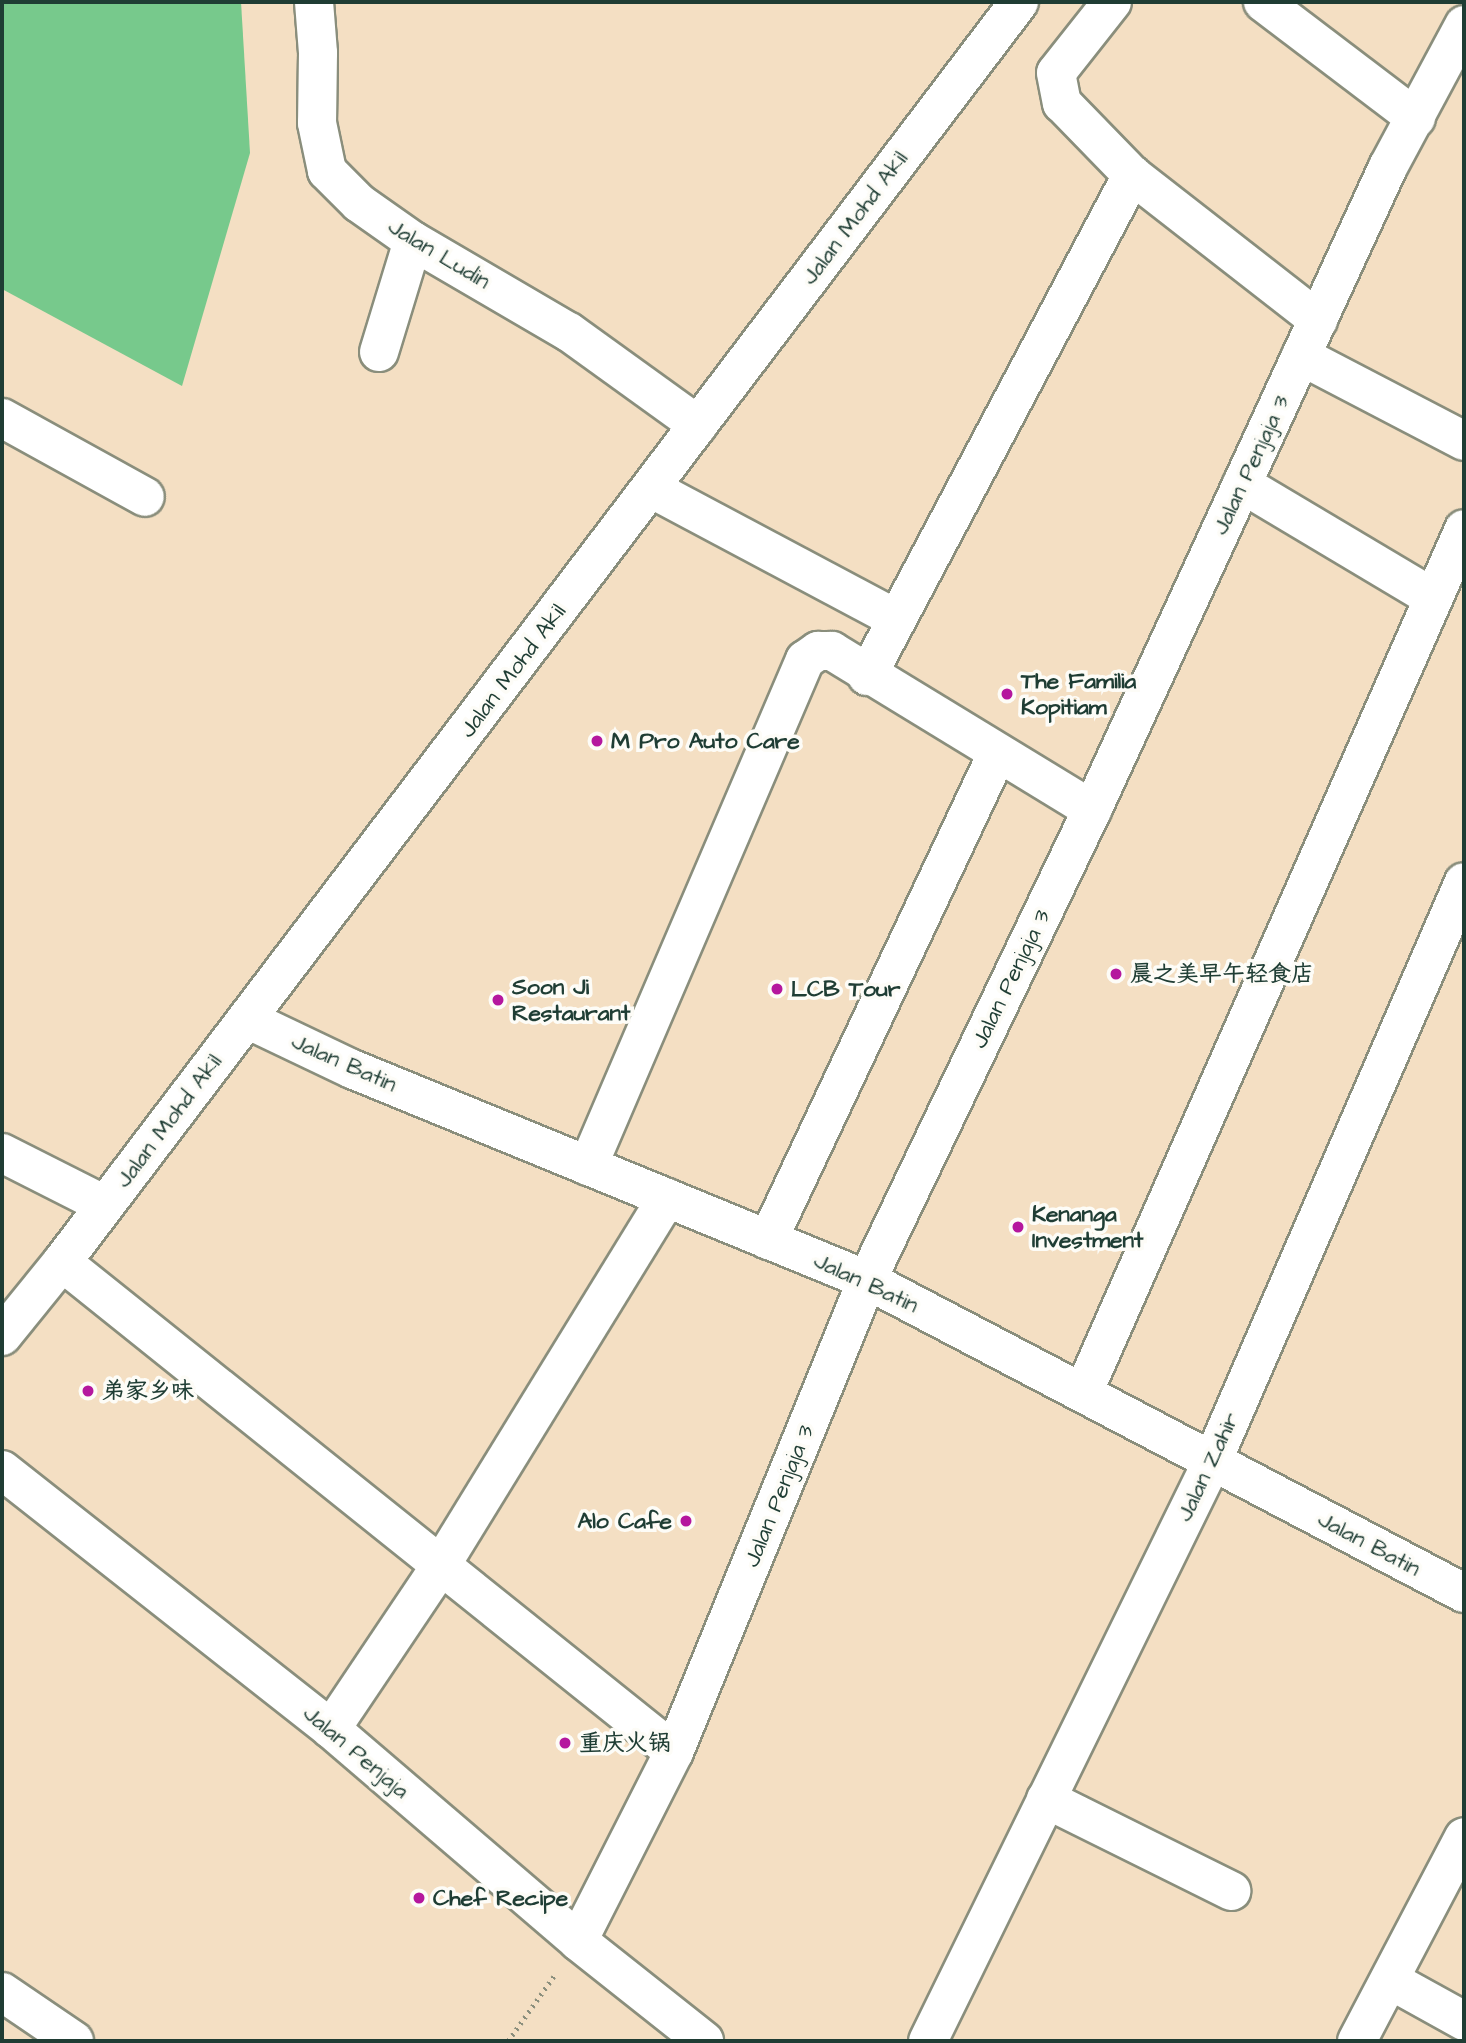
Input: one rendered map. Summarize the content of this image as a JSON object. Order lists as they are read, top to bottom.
{
  "streets": {
    "street": [
      "Jalan Mohd Akil",
      "Jalan Ludin",
      "Jalan Penjaja 3",
      "Jalan Batin",
      "Jalan Zahir",
      "Jalan Penjaja"
    ]
  },
  "crossings": [
    ["Jalan Mohd Akil", "Jalan Ludin"],
    ["Jalan Mohd Akil", "Jalan Batin"],
    ["Jalan Penjaja 3", "Jalan Batin"],
    ["Jalan Penjaja 3", "Jalan Penjaja"],
    ["Jalan Batin", "Jalan Zahir"]
  ],
  "places": [
    "The Familia Kopitiam",
    "M Pro Auto Care",
    "晨之美早午轻食店",
    "LCB Tour",
    "Soon Ji Restaurant",
    "Kenanga Investment",
    "弟家乡味",
    "Alo Cafe",
    "重庆火锅",
    "Chef Recipe"
  ]
}
